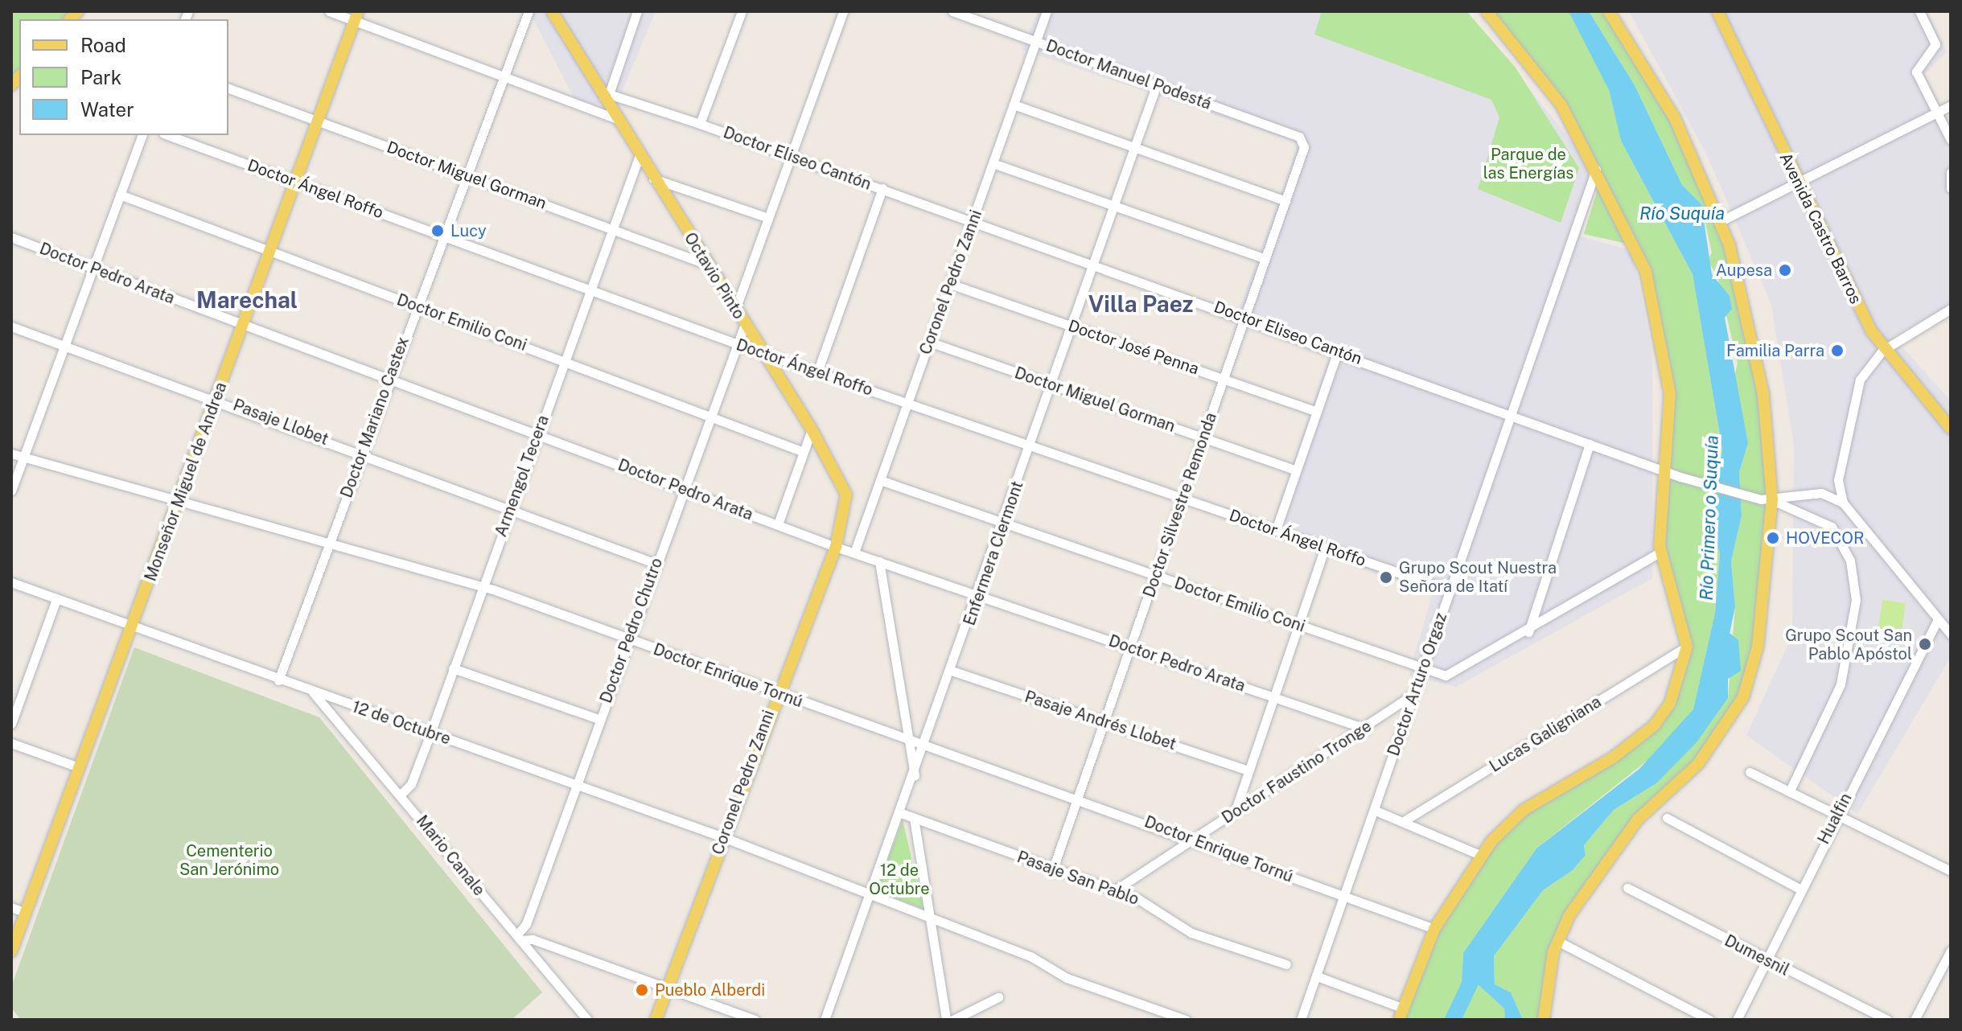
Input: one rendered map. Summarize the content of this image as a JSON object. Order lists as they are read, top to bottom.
{
  "streets": {
    "main road": [
      "Avenida Castro Barros",
      "Octavio Pinto",
      "Coronel Pedro Zanni",
      "Monseñor Miguel de Andrea"
    ],
    "street": [
      "Doctor Manuel Podestá",
      "Doctor Eliseo Cantón",
      "Doctor Miguel Gorman",
      "Doctor Ángel Roffo",
      "Doctor Pedro Arata",
      "Doctor Emilio Coni",
      "Doctor José Penna",
      "Doctor Mariano Castex",
      "Pasaje Llobet",
      "Armengol Tecera",
      "Doctor Silvestre Remonda",
      "Enfermera Clermont",
      "Doctor Pedro Chutro",
      "Doctor Enrique Tornú",
      "Doctor Arturo Orgaz",
      "Pasaje Andrés Llobet",
      "12 de Octubre",
      "Lucas Galigniana",
      "Doctor Faustino Tronge",
      "Hualfin",
      "Mario Canale",
      "Pasaje San Pablo",
      "Dumesnil"
    ]
  },
  "crossings": [
    ["Doctor Manuel Podestá", "Coronel Pedro Zanni"],
    ["Doctor Manuel Podestá", "Doctor Silvestre Remonda"],
    ["Doctor Manuel Podestá", "Enfermera Clermont"],
    ["Doctor Eliseo Cantón", "Octavio Pinto"],
    ["Doctor Eliseo Cantón", "Coronel Pedro Zanni"],
    ["Doctor Eliseo Cantón", "Doctor Silvestre Remonda"],
    ["Doctor Eliseo Cantón", "Enfermera Clermont"],
    ["Doctor Eliseo Cantón", "Doctor Arturo Orgaz"],
    ["Doctor Miguel Gorman", "Octavio Pinto"],
    ["Doctor Miguel Gorman", "Coronel Pedro Zanni"],
    ["Doctor Miguel Gorman", "Doctor Mariano Castex"],
    ["Doctor Miguel Gorman", "Armengol Tecera"],
    ["Doctor Miguel Gorman", "Monseñor Miguel de Andrea"],
    ["Doctor Miguel Gorman", "Doctor Silvestre Remonda"],
    ["Doctor Miguel Gorman", "Enfermera Clermont"],
    ["Doctor Ángel Roffo", "Octavio Pinto"],
    ["Doctor Ángel Roffo", "Coronel Pedro Zanni"],
    ["Doctor Ángel Roffo", "Doctor Mariano Castex"],
    ["Doctor Ángel Roffo", "Armengol Tecera"],
    ["Doctor Ángel Roffo", "Monseñor Miguel de Andrea"],
    ["Doctor Ángel Roffo", "Doctor Silvestre Remonda"],
    ["Doctor Ángel Roffo", "Enfermera Clermont"],
    ["Doctor Ángel Roffo", "Doctor Pedro Chutro"],
    ["Doctor Ángel Roffo", "Doctor Arturo Orgaz"],
    ["Doctor Pedro Arata", "Octavio Pinto"],
    ["Doctor Pedro Arata", "Coronel Pedro Zanni"],
    ["Doctor Pedro Arata", "Doctor Mariano Castex"],
    ["Doctor Pedro Arata", "Armengol Tecera"],
    ["Doctor Pedro Arata", "Monseñor Miguel de Andrea"],
    ["Doctor Pedro Arata", "Doctor Silvestre Remonda"],
    ["Doctor Pedro Arata", "Enfermera Clermont"],
    ["Doctor Pedro Arata", "Doctor Pedro Chutro"],
    ["Doctor Pedro Arata", "Doctor Faustino Tronge"],
    ["Octavio Pinto", "Coronel Pedro Zanni"],
    ["Octavio Pinto", "Armengol Tecera"],
    ["Octavio Pinto", "Doctor Pedro Chutro"],
    ["Coronel Pedro Zanni", "Doctor Emilio Coni"],
    ["Coronel Pedro Zanni", "Doctor José Penna"],
    ["Coronel Pedro Zanni", "Doctor Enrique Tornú"],
    ["Coronel Pedro Zanni", "12 de Octubre"],
    ["Doctor Emilio Coni", "Doctor Mariano Castex"],
    ["Doctor Emilio Coni", "Armengol Tecera"],
    ["Doctor Emilio Coni", "Monseñor Miguel de Andrea"],
    ["Doctor Emilio Coni", "Doctor Silvestre Remonda"],
    ["Doctor Emilio Coni", "Enfermera Clermont"],
    ["Doctor Emilio Coni", "Doctor Pedro Chutro"],
    ["Doctor Emilio Coni", "Doctor Arturo Orgaz"],
    ["Doctor José Penna", "Doctor Silvestre Remonda"],
    ["Doctor José Penna", "Enfermera Clermont"],
    ["Doctor Mariano Castex", "Pasaje Llobet"],
    ["Doctor Mariano Castex", "Doctor Enrique Tornú"],
    ["Doctor Mariano Castex", "12 de Octubre"],
    ["Pasaje Llobet", "Armengol Tecera"],
    ["Pasaje Llobet", "Monseñor Miguel de Andrea"],
    ["Pasaje Llobet", "Doctor Pedro Chutro"],
    ["Armengol Tecera", "Doctor Enrique Tornú"],
    ["Armengol Tecera", "12 de Octubre"],
    ["Armengol Tecera", "Mario Canale"],
    ["Monseñor Miguel de Andrea", "Doctor Enrique Tornú"],
    ["Monseñor Miguel de Andrea", "12 de Octubre"],
    ["Doctor Silvestre Remonda", "Doctor Enrique Tornú"],
    ["Doctor Silvestre Remonda", "Pasaje Andrés Llobet"],
    ["Doctor Silvestre Remonda", "Pasaje San Pablo"],
    ["Enfermera Clermont", "Doctor Enrique Tornú"],
    ["Enfermera Clermont", "Pasaje Andrés Llobet"],
    ["Enfermera Clermont", "12 de Octubre"],
    ["Enfermera Clermont", "Pasaje San Pablo"],
    ["Doctor Pedro Chutro", "Doctor Enrique Tornú"],
    ["Doctor Pedro Chutro", "12 de Octubre"],
    ["Doctor Pedro Chutro", "Mario Canale"],
    ["Doctor Enrique Tornú", "Doctor Arturo Orgaz"],
    ["Doctor Enrique Tornú", "Doctor Faustino Tronge"],
    ["Doctor Arturo Orgaz", "Doctor Faustino Tronge"],
    ["12 de Octubre", "Mario Canale"],
    ["Doctor Faustino Tronge", "Pasaje San Pablo"],
    ["Hualfin", "Dumesnil"]
  ],
  "districts": ["Marechal", "Villa Paez"],
  "water": ["Río Suquía", "Río Primero o Suquía"],
  "parks": ["Parque de las Energías", "Cementerio San Jerónimo", "12 de Octubre"],
  "places": [
    "Lucy",
    "Aupesa",
    "Familia Parra",
    "HOVECOR",
    "Grupo Scout Nuestra Señora de Itatí",
    "Grupo Scout San Pablo Apóstol",
    "Pueblo Alberdi"
  ],
  "legend": ["Road", "Park", "Water"]
}
